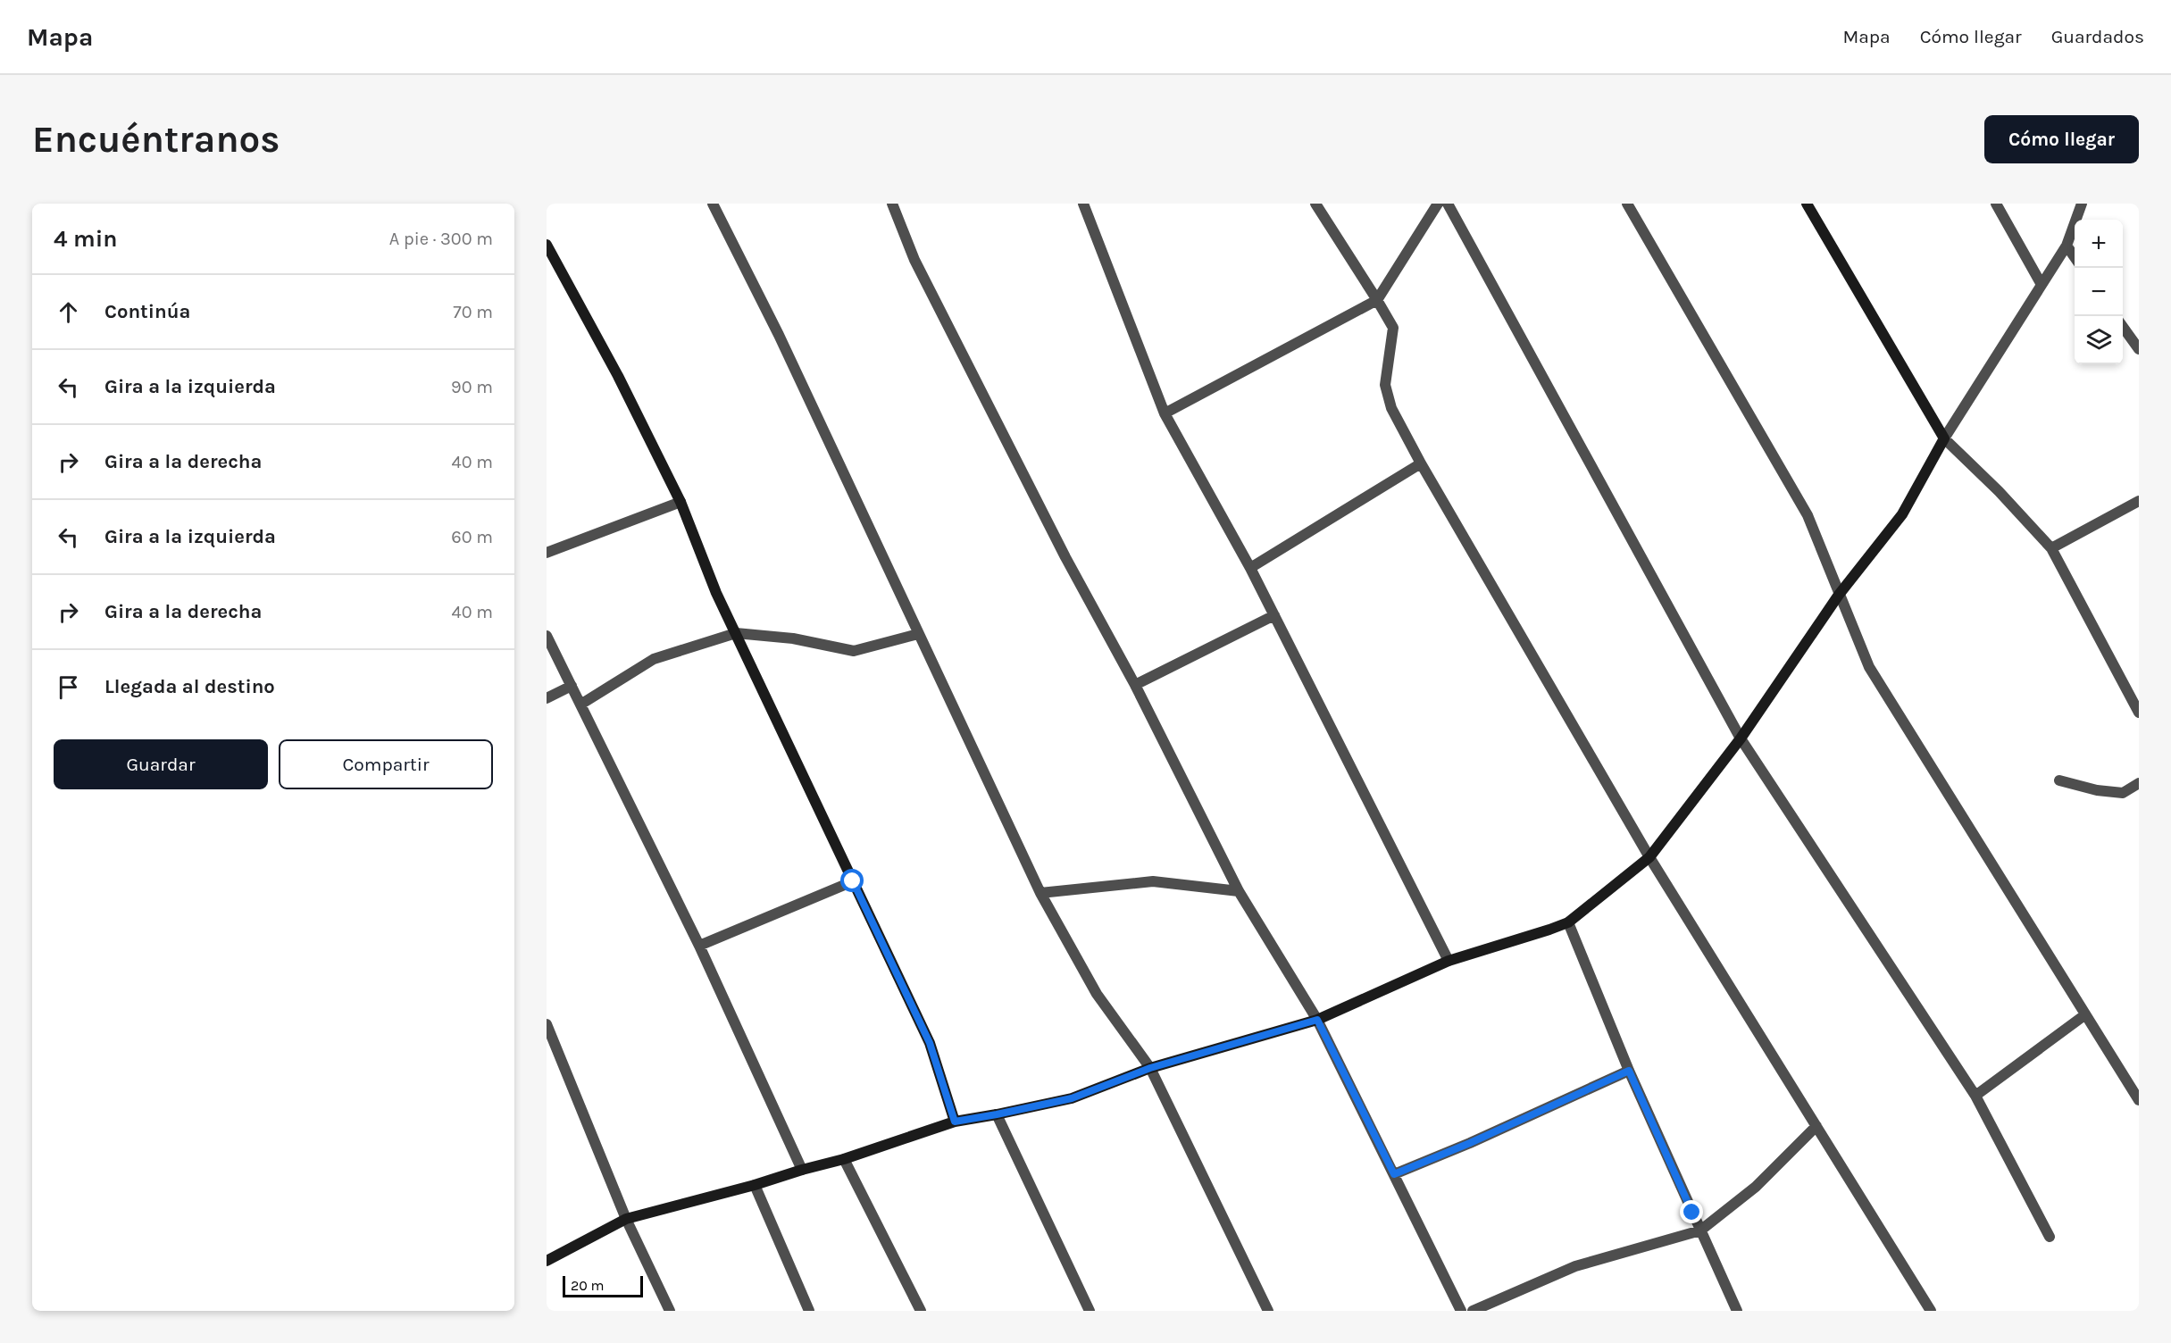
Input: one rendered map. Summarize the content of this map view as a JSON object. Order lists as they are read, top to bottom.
{
  "scale_bar": "20 m",
  "page": {
    "header": "Mapa",
    "nav": ["Mapa", "Cómo llegar", "Guardados"],
    "buttons": [
      "Cómo llegar",
      ["Guardar", "Compartir"]
    ],
    "title": "Encuéntranos",
    "heading": ["4 min", "A pie · 300 m"],
    "map_buttons": ["+", "−"],
    "list": [
      ["Continúa", "70 m"],
      ["Gira a la izquierda", "90 m"],
      ["Gira a la derecha", "40 m"],
      ["Gira a la izquierda", "60 m"],
      ["Gira a la derecha", "40 m"],
      "Llegada al destino"
    ],
    "scale": "20 m"
  }
}
